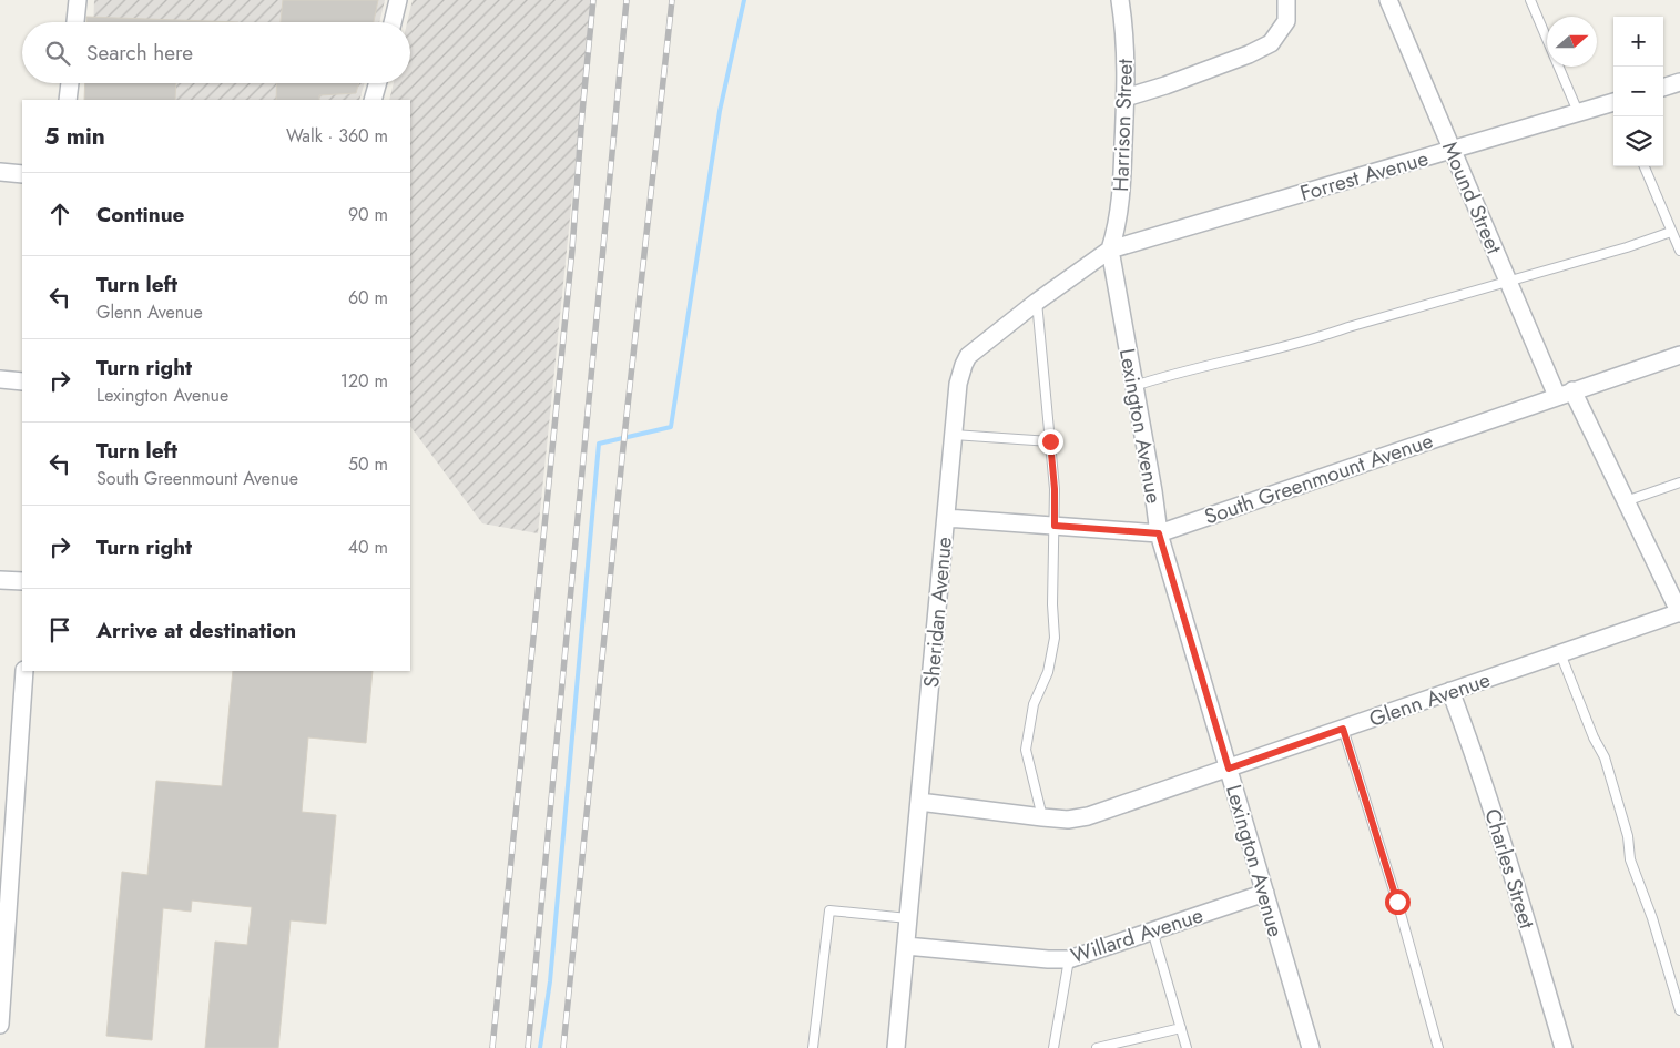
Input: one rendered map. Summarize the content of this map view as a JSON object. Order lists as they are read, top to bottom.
{
  "streets": {
    "street": [
      "Harrison Street",
      "Forrest Avenue",
      "Mound Street",
      "Lexington Avenue",
      "South Greenmount Avenue",
      "Sheridan Avenue",
      "Glenn Avenue",
      "Charles Street",
      "Willard Avenue"
    ]
  },
  "crossings": [
    ["Harrison Street", "Forrest Avenue"],
    ["Harrison Street", "Lexington Avenue"],
    ["Harrison Street", "Sheridan Avenue"],
    ["Forrest Avenue", "Mound Street"],
    ["Forrest Avenue", "Lexington Avenue"],
    ["Forrest Avenue", "Sheridan Avenue"],
    ["Mound Street", "South Greenmount Avenue"],
    ["Mound Street", "Glenn Avenue"],
    ["Lexington Avenue", "South Greenmount Avenue"],
    ["Lexington Avenue", "Sheridan Avenue"],
    ["Lexington Avenue", "Glenn Avenue"],
    ["Lexington Avenue", "Willard Avenue"],
    ["South Greenmount Avenue", "Sheridan Avenue"],
    ["Sheridan Avenue", "Glenn Avenue"],
    ["Sheridan Avenue", "Willard Avenue"],
    ["Glenn Avenue", "Charles Street"]
  ],
  "north": "right",
  "page": {
    "map_buttons": ["+", "−"],
    "search": "Search here",
    "heading": ["5 min", "Walk · 360 m"],
    "list": [
      ["Continue", "90 m"],
      ["Turn left", "Glenn Avenue", "60 m"],
      ["Turn right", "Lexington Avenue", "120 m"],
      ["Turn left", "South Greenmount Avenue", "50 m"],
      ["Turn right", "40 m"],
      "Arrive at destination"
    ]
  }
}
